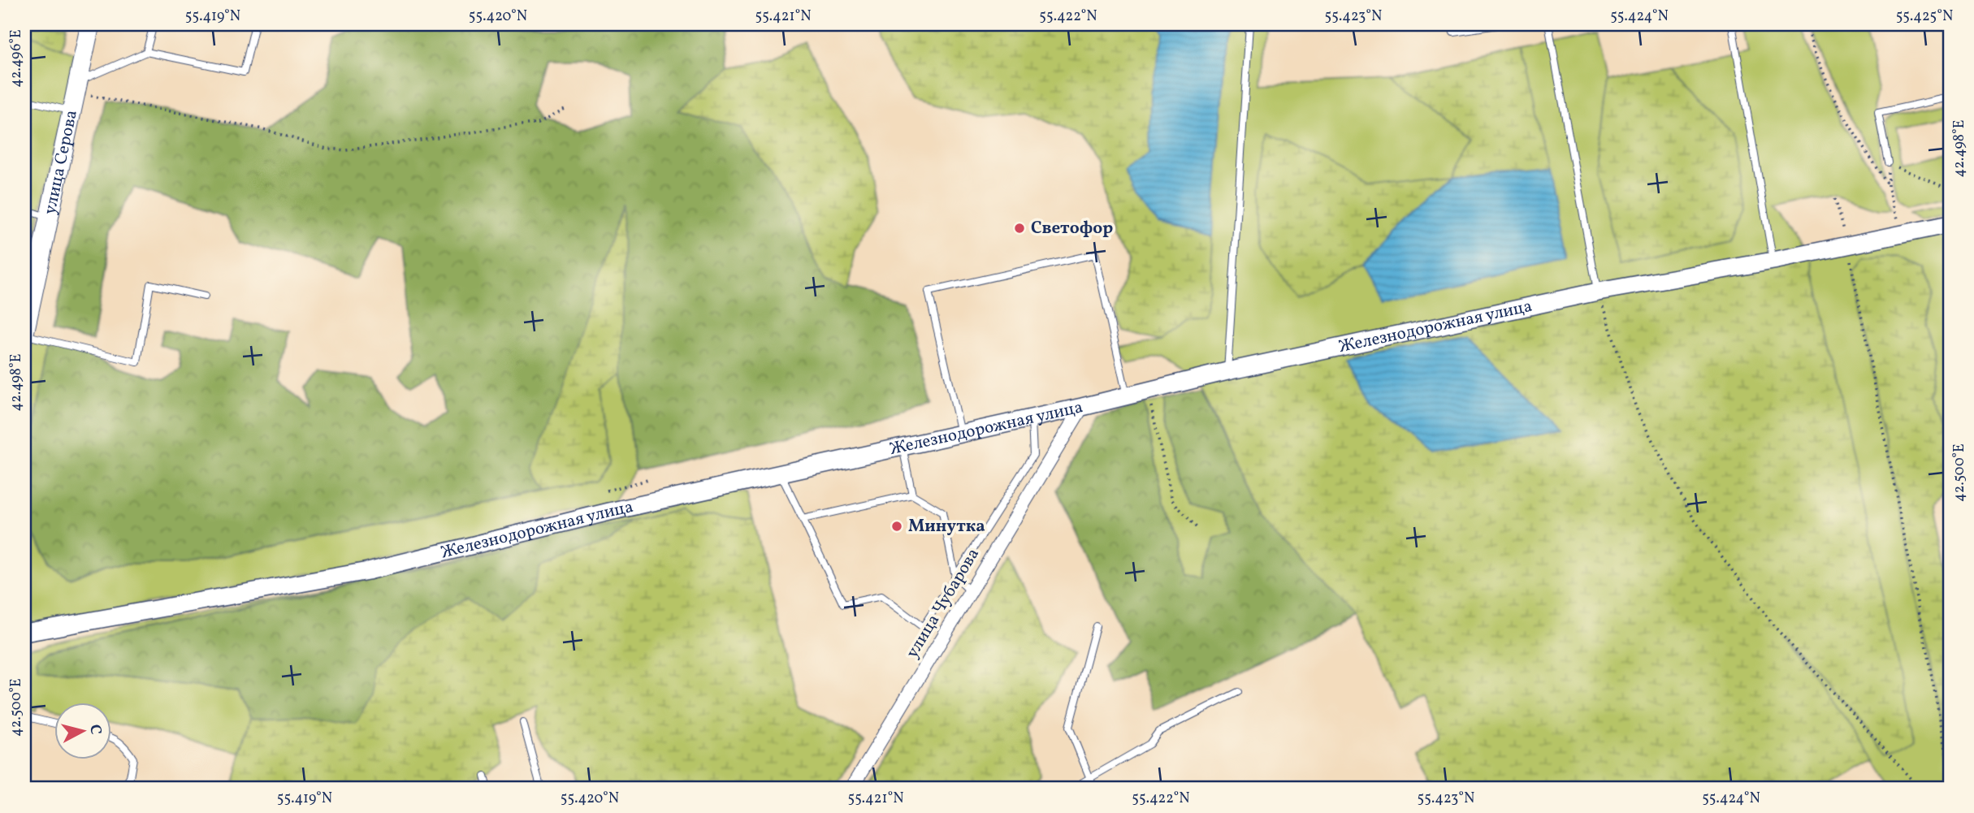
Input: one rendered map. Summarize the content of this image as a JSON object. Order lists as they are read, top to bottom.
{
  "streets": {
    "main road": ["улица Серова"],
    "street": ["Железнодорожная улица", "улица Чубарова"]
  },
  "crossings": [
    ["Железнодорожная улица", "улица Чубарова"]
  ],
  "places": ["Светофор", "Минутка"],
  "north": "right",
  "coordinates": [
    "55.419°N",
    "55.420°N",
    "55.421°N",
    "55.422°N",
    "55.423°N",
    "55.424°N",
    "55.425°N",
    "42.496°E",
    "42.498°E",
    "42.500°E"
  ]
}
